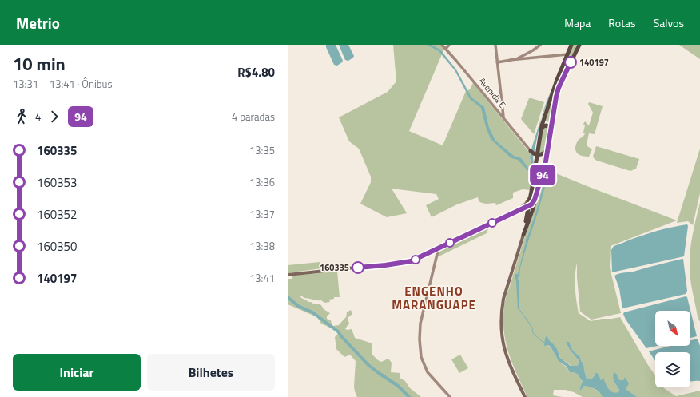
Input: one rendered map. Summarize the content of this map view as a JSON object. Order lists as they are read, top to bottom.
{
  "streets": {
    "street": ["Avenida E"]
  },
  "districts": ["ENGENHO MARANGUAPE"],
  "places": ["140197", "160335"],
  "lines": ["bus line 94"],
  "north": "bottom right",
  "page": {
    "header": "Metrio",
    "nav": ["Mapa", "Rotas", "Salvos"],
    "heading": ["10 min", "13:31 – 13:41 · Ônibus", "R$4.80"],
    "on_map": "94",
    "legs": ["4", "94", "4 paradas"],
    "list": [
      {
        "name": "160335",
        "value": "13:35"
      },
      {
        "name": "160353",
        "value": "13:36"
      },
      {
        "name": "160352",
        "value": "13:37"
      },
      {
        "name": "160350",
        "value": "13:38"
      },
      {
        "name": "140197",
        "value": "13:41"
      }
    ],
    "buttons": ["Iniciar", "Bilhetes"]
  }
}
